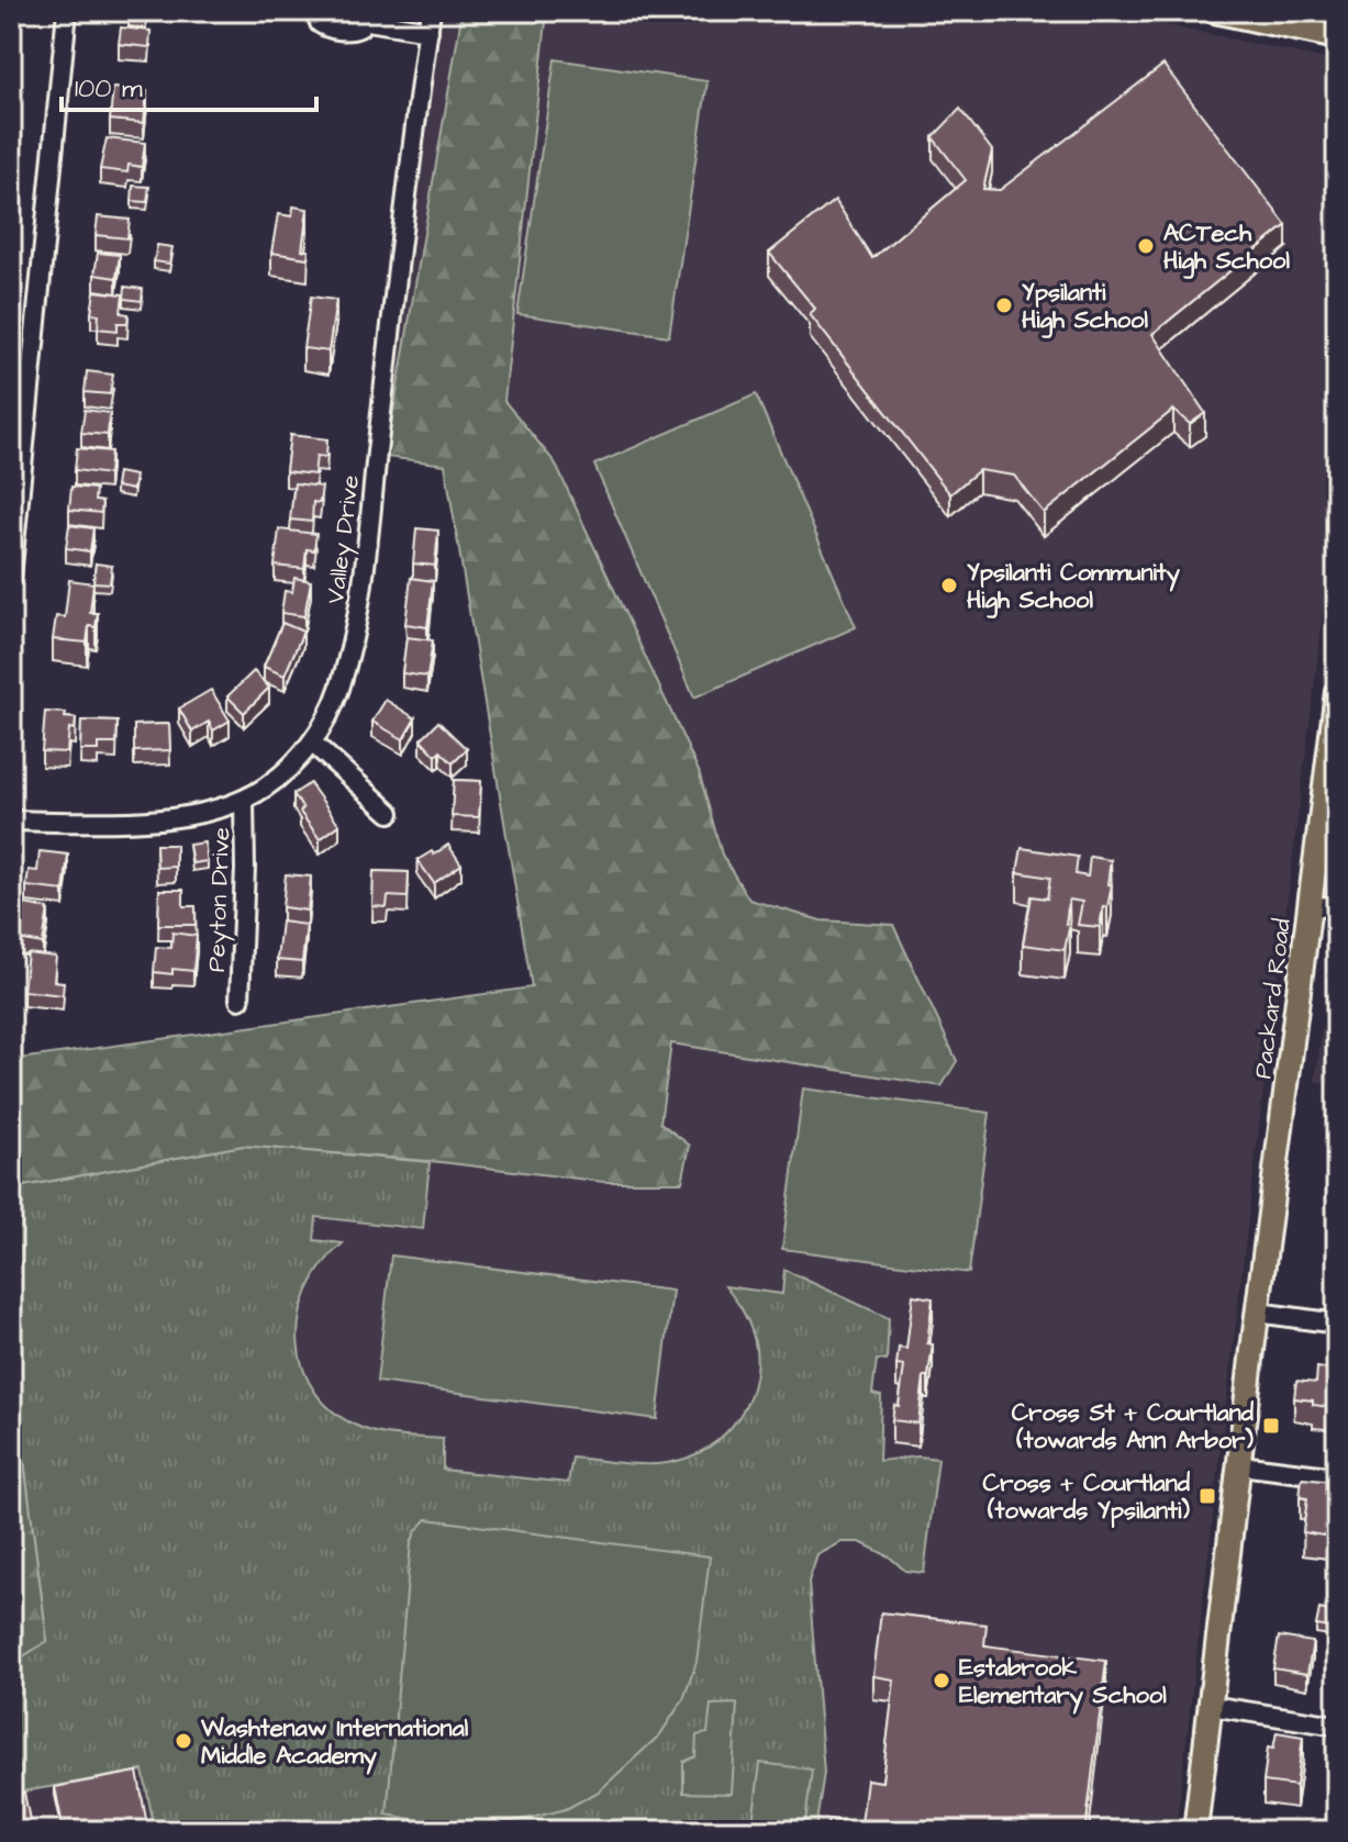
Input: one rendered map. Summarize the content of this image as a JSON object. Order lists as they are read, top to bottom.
{
  "streets": {
    "main road": ["Packard Road"],
    "street": ["Valley Drive", "Peyton Drive"]
  },
  "crossings": [
    ["Valley Drive", "Peyton Drive"]
  ],
  "places": {
    "other": [
      "ACTech High School",
      "Ypsilanti High School",
      "Ypsilanti Community High School",
      "Estabrook Elementary School",
      "Washtenaw International Middle Academy"
    ],
    "transit": ["Cross St + Courtland (towards Ann Arbor)", "Cross + Courtland (towards Ypsilanti)"]
  },
  "scale_bar": "100 m"
}
